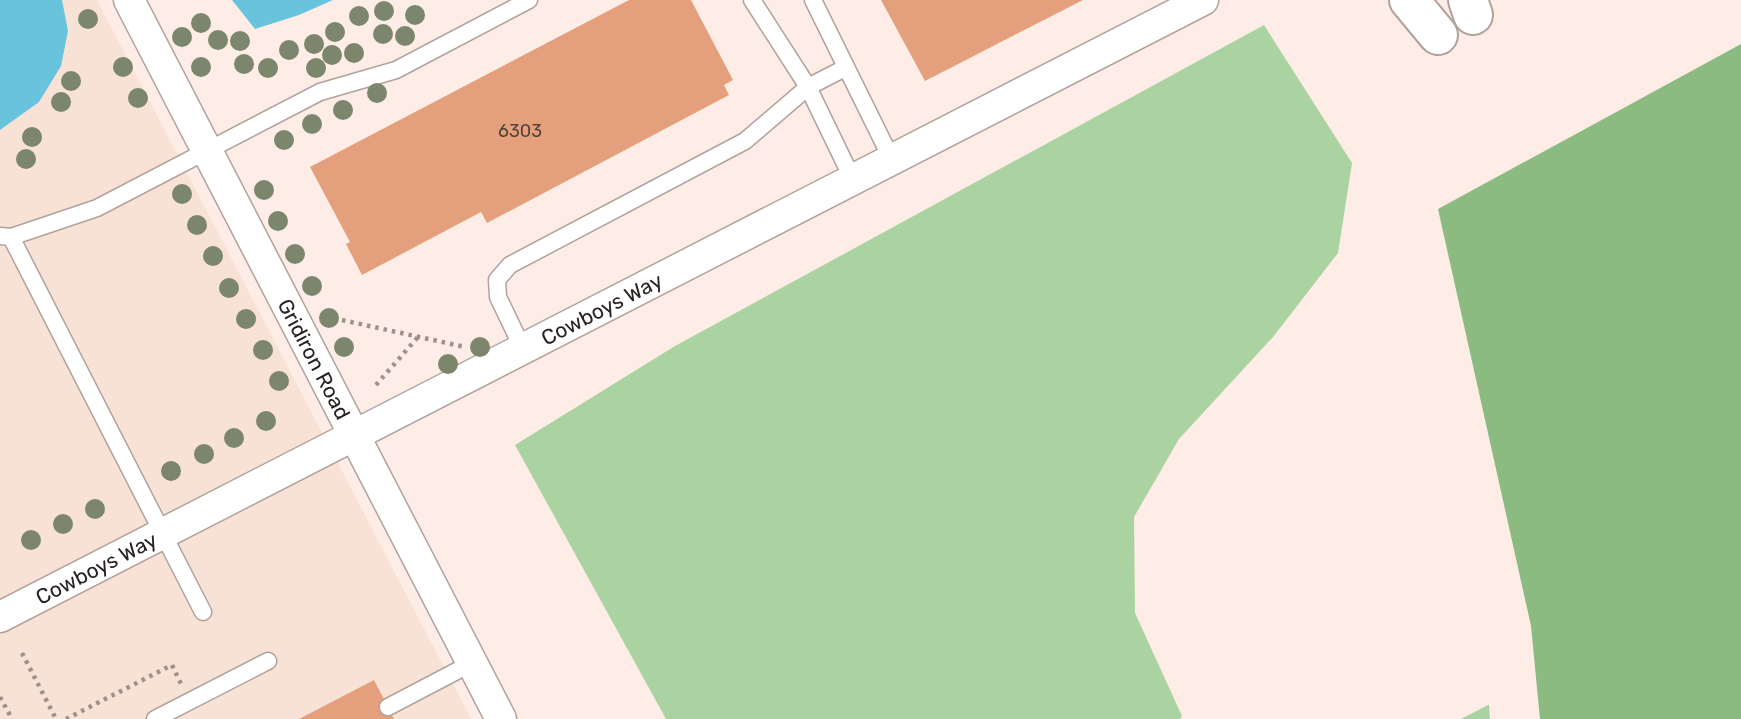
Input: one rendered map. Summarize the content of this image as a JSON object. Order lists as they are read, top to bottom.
{
  "streets": {
    "street": ["Cowboys Way", "Gridiron Road"]
  },
  "crossings": [
    ["Cowboys Way", "Gridiron Road"]
  ],
  "house_numbers": ["6303"]
}
